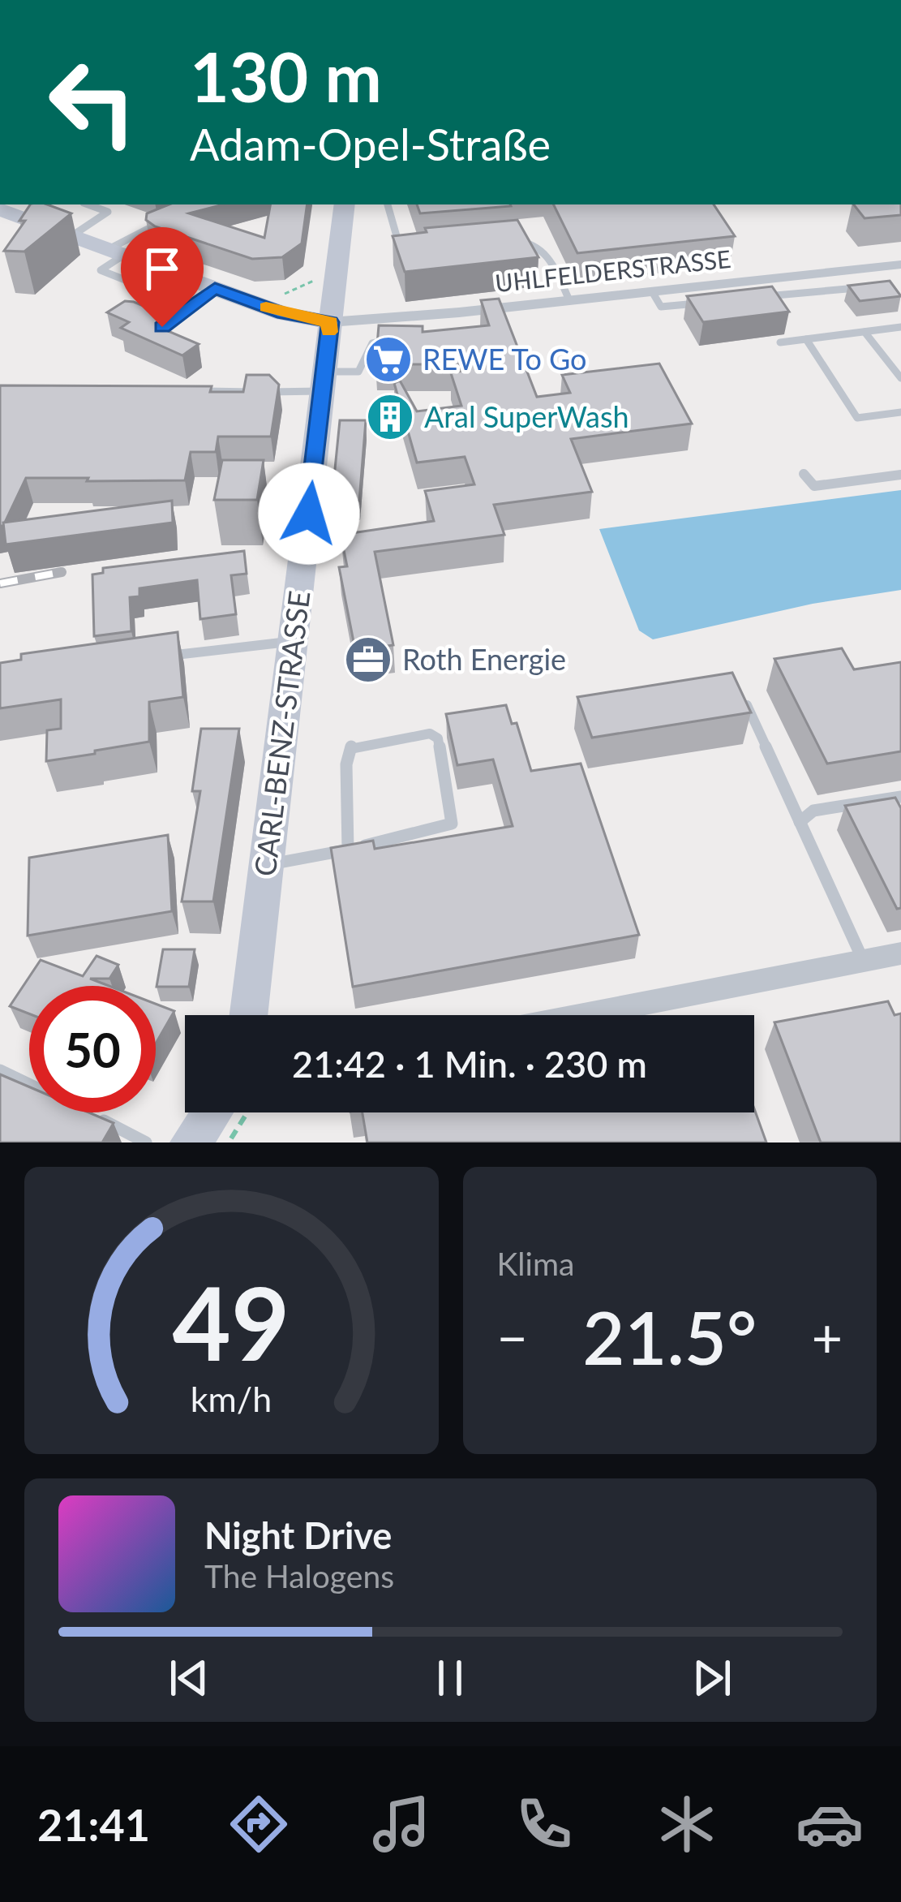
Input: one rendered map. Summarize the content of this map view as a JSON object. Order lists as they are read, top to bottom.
{
  "streets": {
    "main road": ["CARL-BENZ-STRASSE"],
    "street": ["UHLFELDERSTRASSE"]
  },
  "crossings": [
    ["UHLFELDERSTRASSE", "CARL-BENZ-STRASSE"]
  ],
  "places": {
    "supermarket": ["REWE To Go"],
    "building": ["Aral SuperWash"],
    "office": ["Roth Energie"]
  },
  "page": {
    "turn": ["130 m", "Adam-Opel-Straße"],
    "limit": "50",
    "trip": "21:42 · 1 Min. · 230 m",
    "tile": "Klima",
    "heat": ["−", "21.5°", "+"],
    "song": ["Night Drive", "The Halogens"],
    "tabs": "21:41",
    "gauge": ["49", "km/h"]
  }
}
